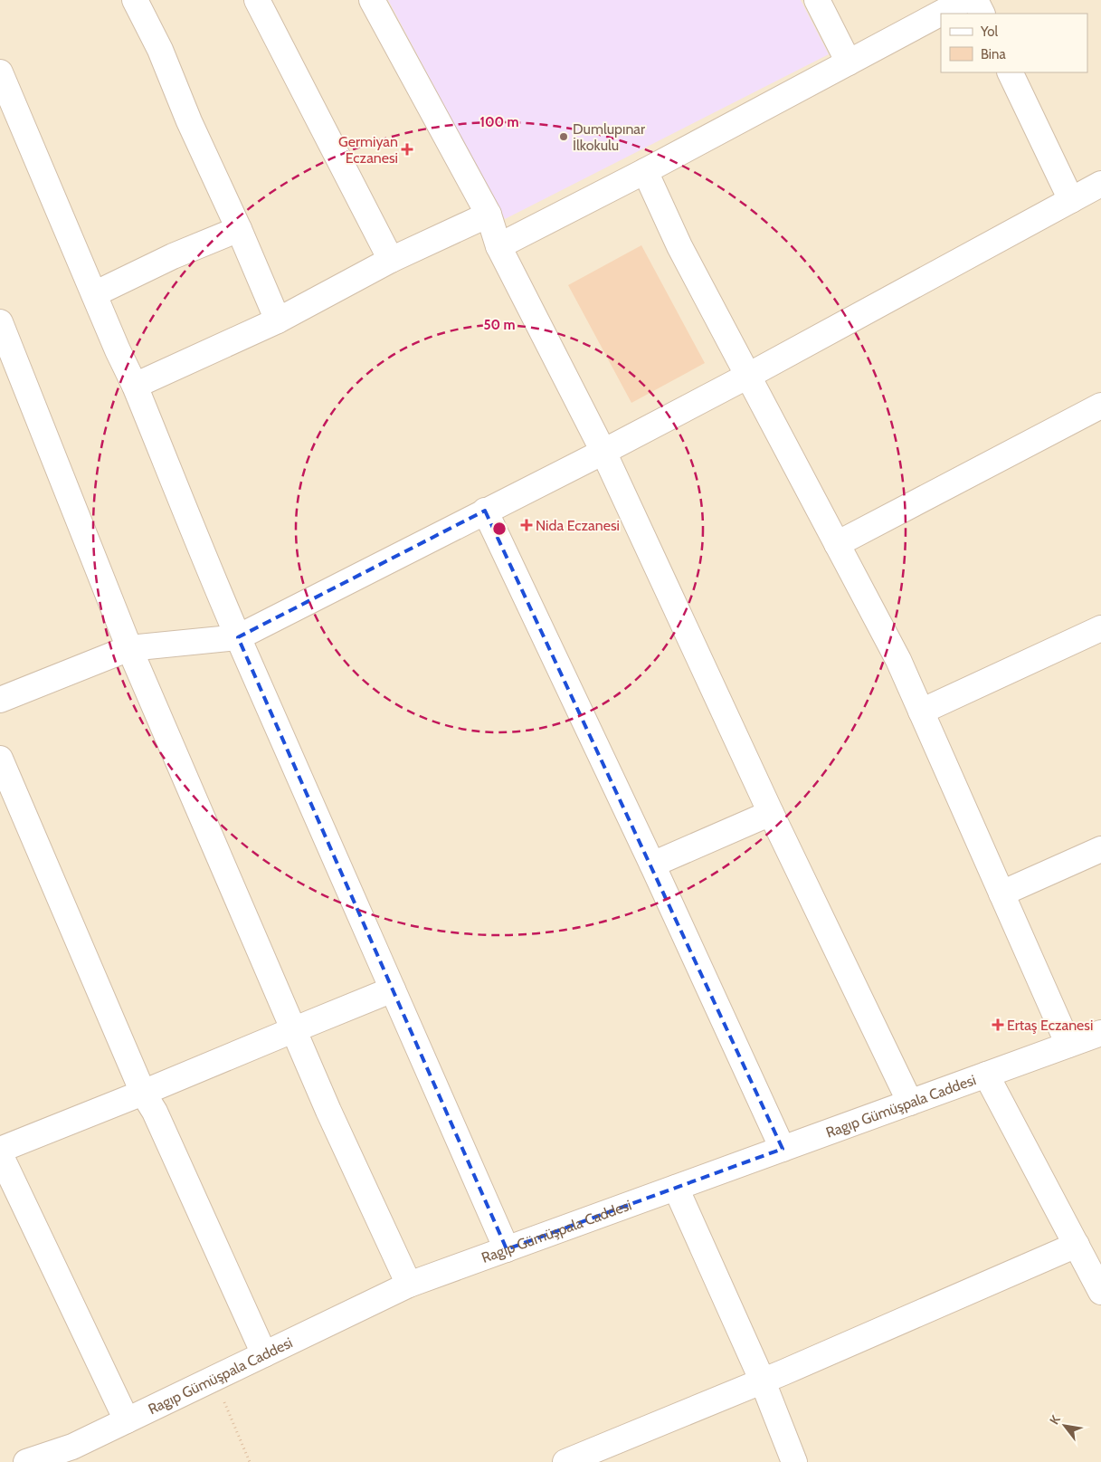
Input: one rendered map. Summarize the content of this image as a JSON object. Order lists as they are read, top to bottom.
{
  "streets": {
    "street": ["Ragıp Gümüşpala Caddesi"]
  },
  "places": {
    "other": ["Dumlupınar İlkokulu"],
    "health": ["Germiyan Eczanesi", "Nida Eczanesi", "Ertaş Eczanesi"]
  },
  "legend": ["Yol", "Bina"],
  "north": "top left",
  "rings": ["100 m", "50 m"]
}
